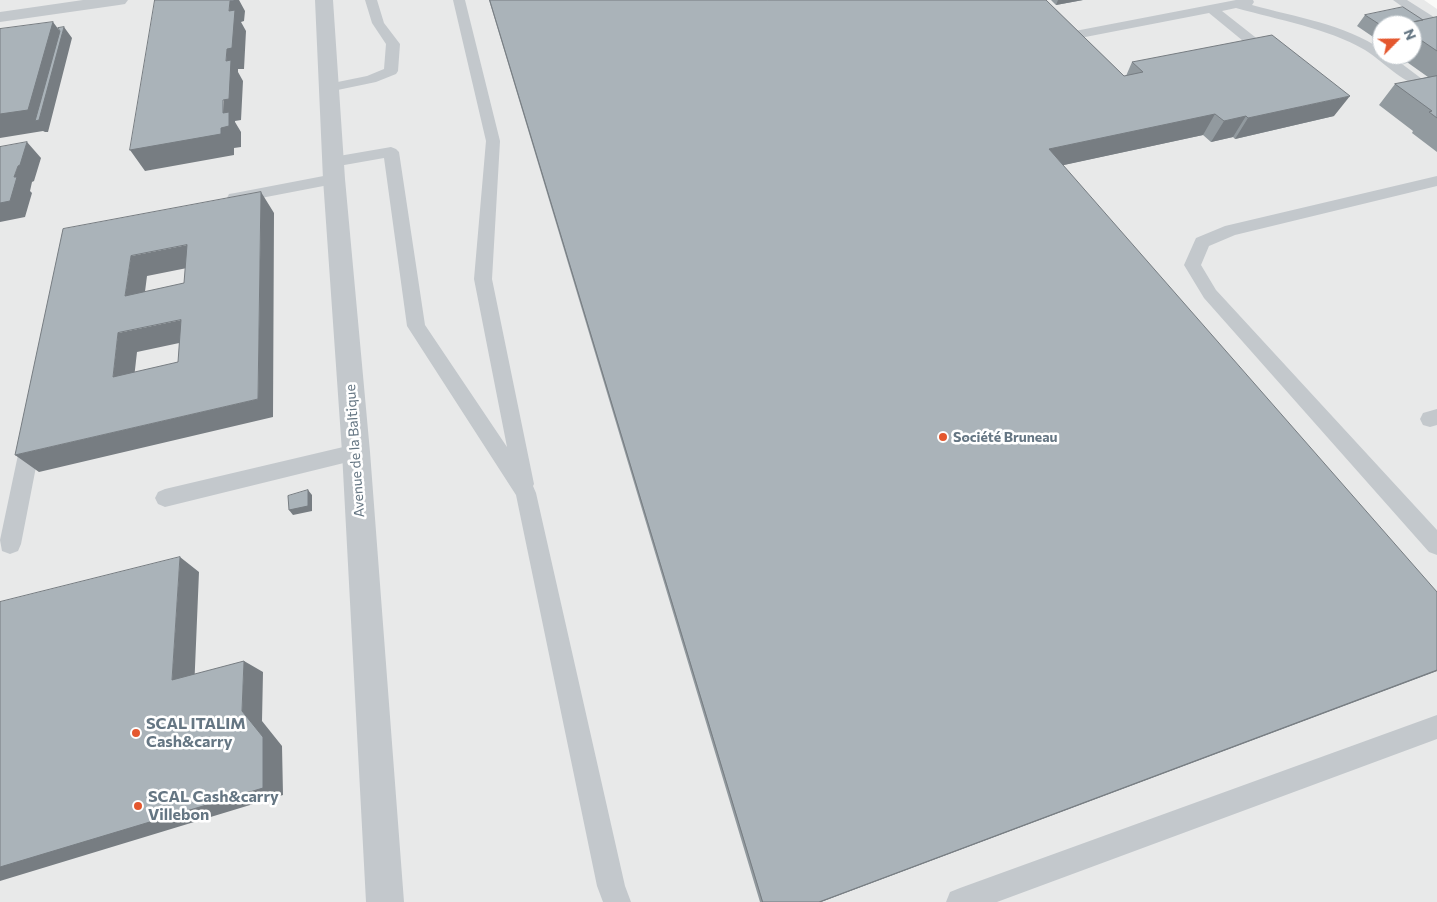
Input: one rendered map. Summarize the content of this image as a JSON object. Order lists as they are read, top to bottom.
{
  "streets": {
    "street": ["Avenue de la Baltique"]
  },
  "places": ["Société Bruneau", "SCAL ITALIM Cash&carry", "SCAL Cash&carry Villebon"],
  "north": "top right"
}
